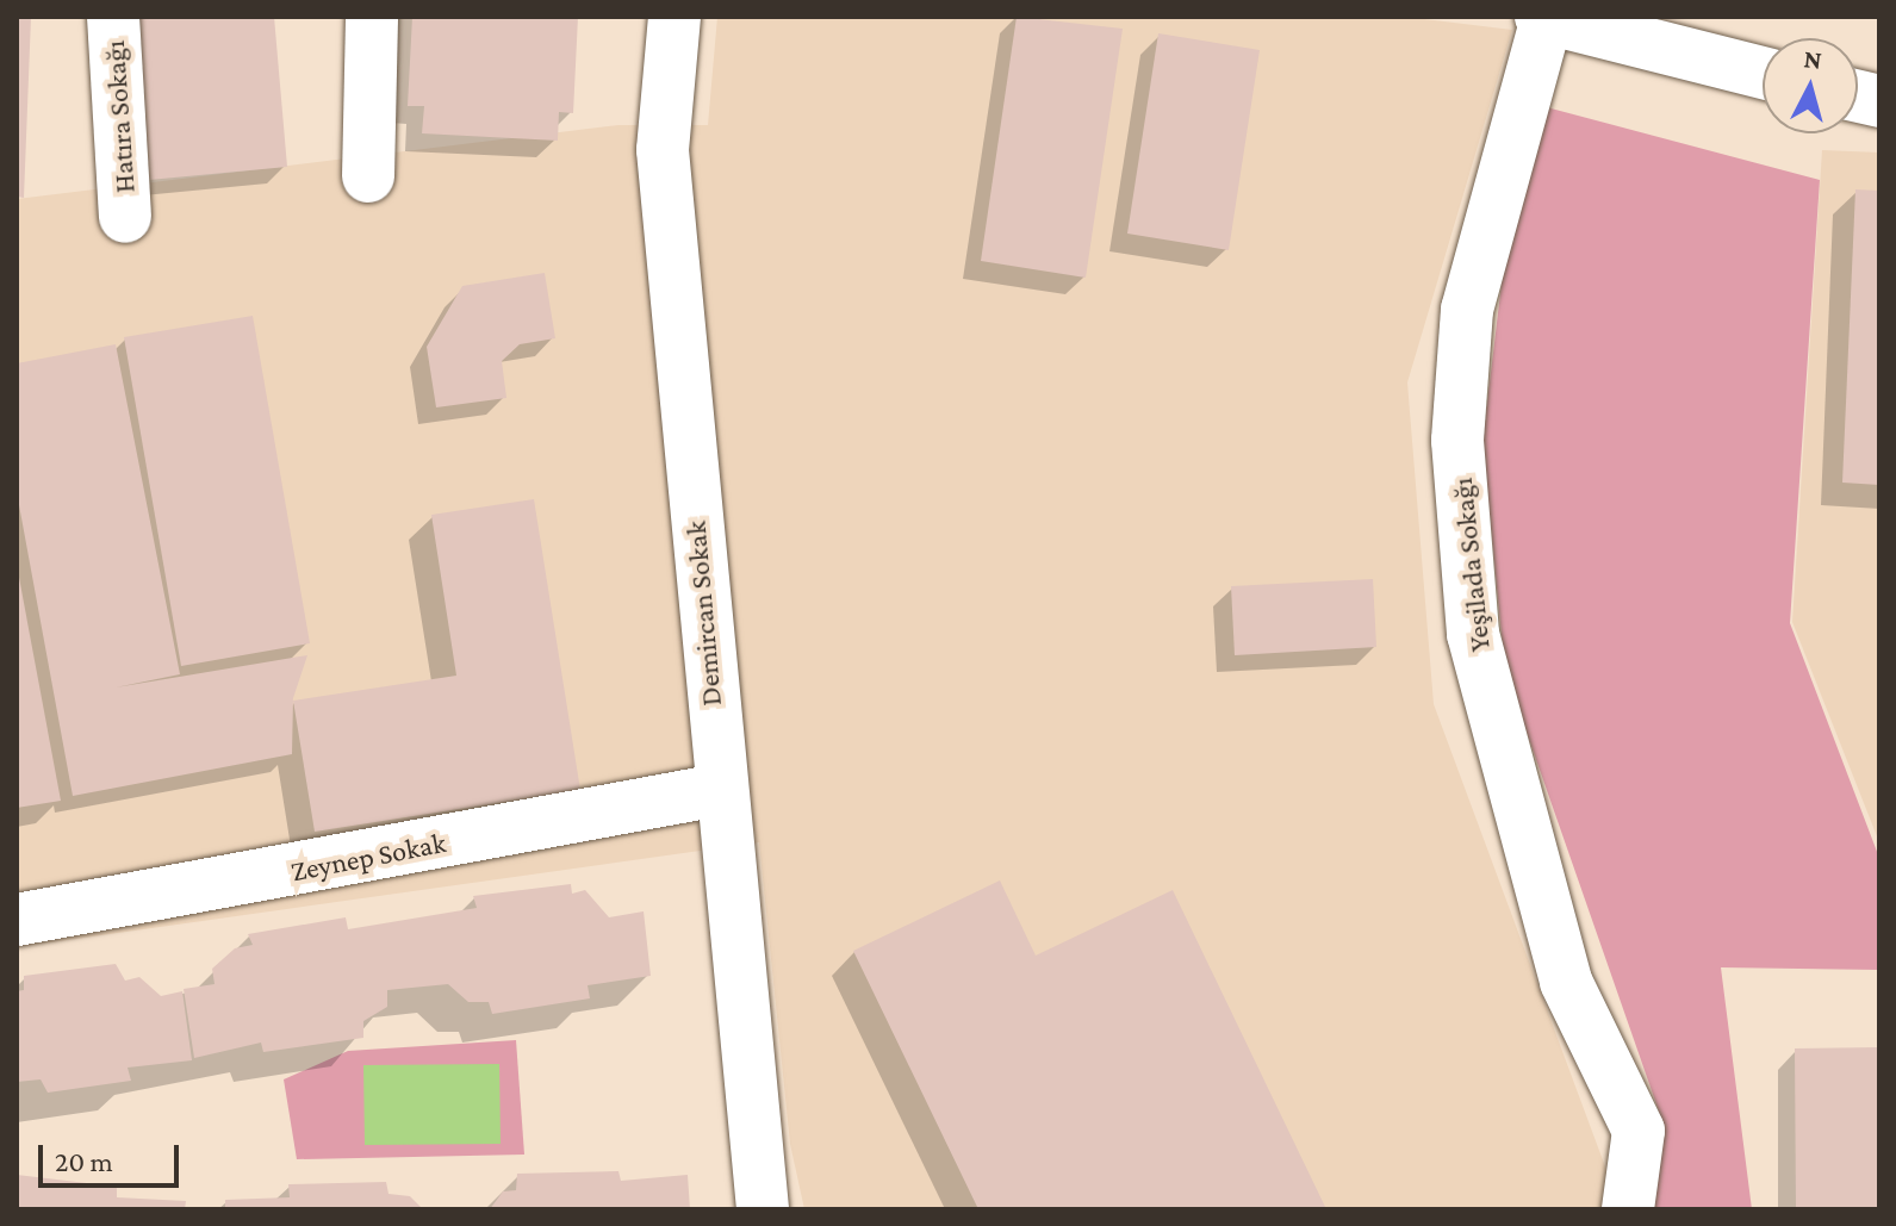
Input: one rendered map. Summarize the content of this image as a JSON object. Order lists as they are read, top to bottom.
{
  "streets": {
    "street": [
      "Hatıra Sokağı",
      "Yeşilada Sokağı",
      "Demircan Sokak",
      "Zeynep Sokak"
    ]
  },
  "crossings": [
    ["Demircan Sokak", "Zeynep Sokak"]
  ],
  "scale_bar": "20 m",
  "north": "top"
}
